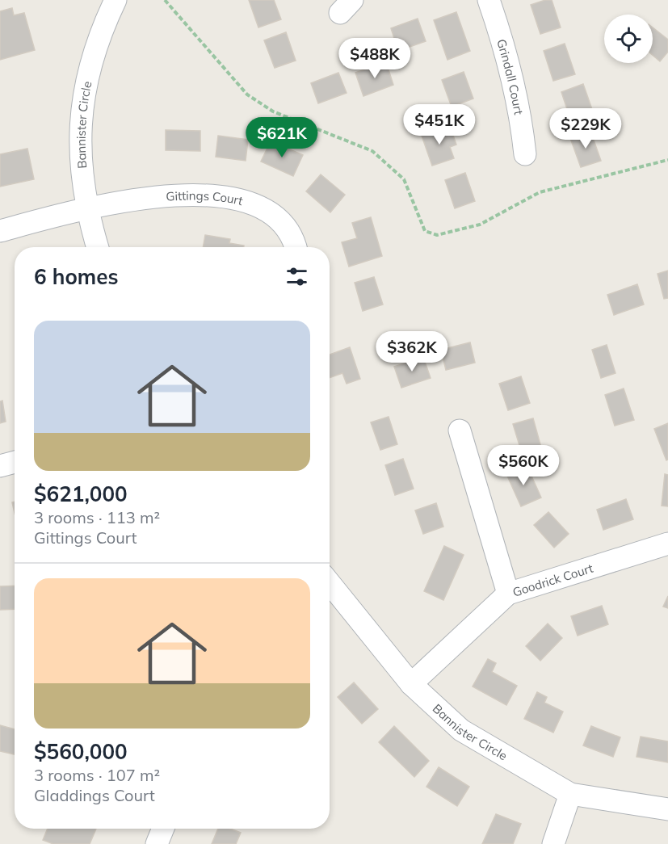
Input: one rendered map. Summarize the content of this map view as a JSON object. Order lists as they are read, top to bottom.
{
  "streets": {
    "street": [
      "Grindall Court",
      "Bannister Circle",
      "Gittings Court",
      "Goodrick Court"
    ]
  },
  "crossings": [
    ["Bannister Circle", "Gittings Court"],
    ["Bannister Circle", "Goodrick Court"]
  ],
  "page": {
    "price": [
      "$488K",
      "$451K",
      "$229K",
      "$621K",
      "$362K",
      "$560K"
    ],
    "heading": "6 homes",
    "list": [
      {
        "name": "$621,000",
        "note": "3 rooms · 113 m² · Gittings Court"
      },
      {
        "name": "$560,000",
        "note": "3 rooms · 107 m² · Gladdings Court"
      }
    ]
  }
}
